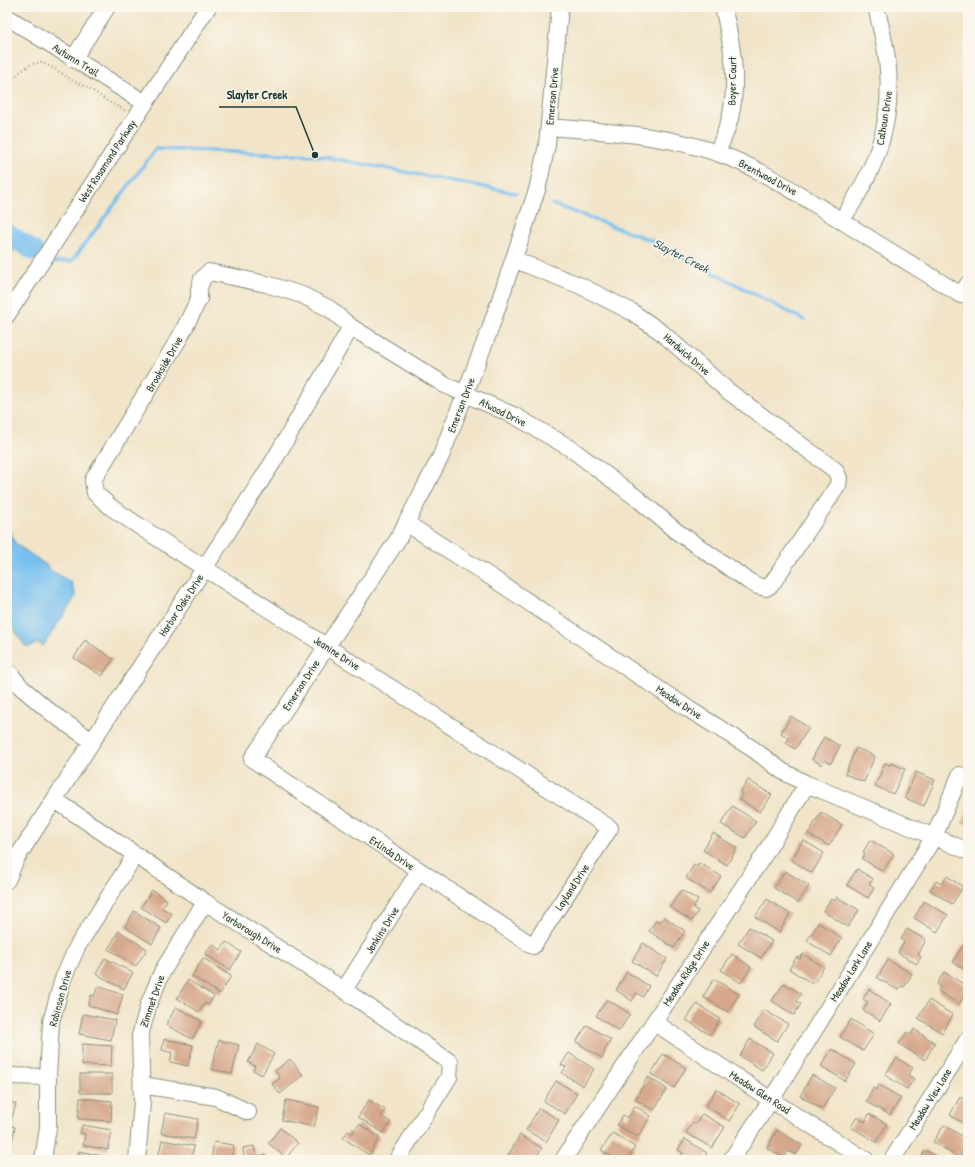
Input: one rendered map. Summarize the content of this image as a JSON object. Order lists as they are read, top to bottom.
{
  "streets": {
    "street": [
      "Autumn Trail",
      "Boyer Court",
      "Emerson Drive",
      "Calhoun Drive",
      "West Rosamond Parkway",
      "Brentwood Drive",
      "Hardwick Drive",
      "Brookside Drive",
      "Atwood Drive",
      "Harbor Oaks Drive",
      "Jeanine Drive",
      "Meadow Drive",
      "Erlinda Drive",
      "Layland Drive",
      "Jenkins Drive",
      "Yarborough Drive",
      "Meadow Lark Lane",
      "Meadow Ridge Drive",
      "Robinson Drive",
      "Zimmet Drive",
      "Meadow Glen Road",
      "Meadow View Lane"
    ]
  },
  "crossings": [
    ["Autumn Trail", "West Rosamond Parkway"],
    ["Boyer Court", "Brentwood Drive"],
    ["Emerson Drive", "Brentwood Drive"],
    ["Emerson Drive", "Hardwick Drive"],
    ["Emerson Drive", "Atwood Drive"],
    ["Emerson Drive", "Jeanine Drive"],
    ["Emerson Drive", "Meadow Drive"],
    ["Emerson Drive", "Erlinda Drive"],
    ["Calhoun Drive", "Brentwood Drive"],
    ["Hardwick Drive", "Atwood Drive"],
    ["Brookside Drive", "Atwood Drive"],
    ["Brookside Drive", "Jeanine Drive"],
    ["Atwood Drive", "Harbor Oaks Drive"],
    ["Harbor Oaks Drive", "Jeanine Drive"],
    ["Harbor Oaks Drive", "Yarborough Drive"],
    ["Jeanine Drive", "Layland Drive"],
    ["Meadow Drive", "Meadow Lark Lane"],
    ["Meadow Drive", "Meadow Ridge Drive"],
    ["Erlinda Drive", "Layland Drive"],
    ["Erlinda Drive", "Jenkins Drive"],
    ["Jenkins Drive", "Yarborough Drive"],
    ["Yarborough Drive", "Robinson Drive"],
    ["Yarborough Drive", "Zimmet Drive"],
    ["Meadow Lark Lane", "Meadow Glen Road"],
    ["Meadow Ridge Drive", "Meadow Glen Road"]
  ],
  "water": ["Slayter Creek"],
  "places": ["Slayter Creek"]
}
